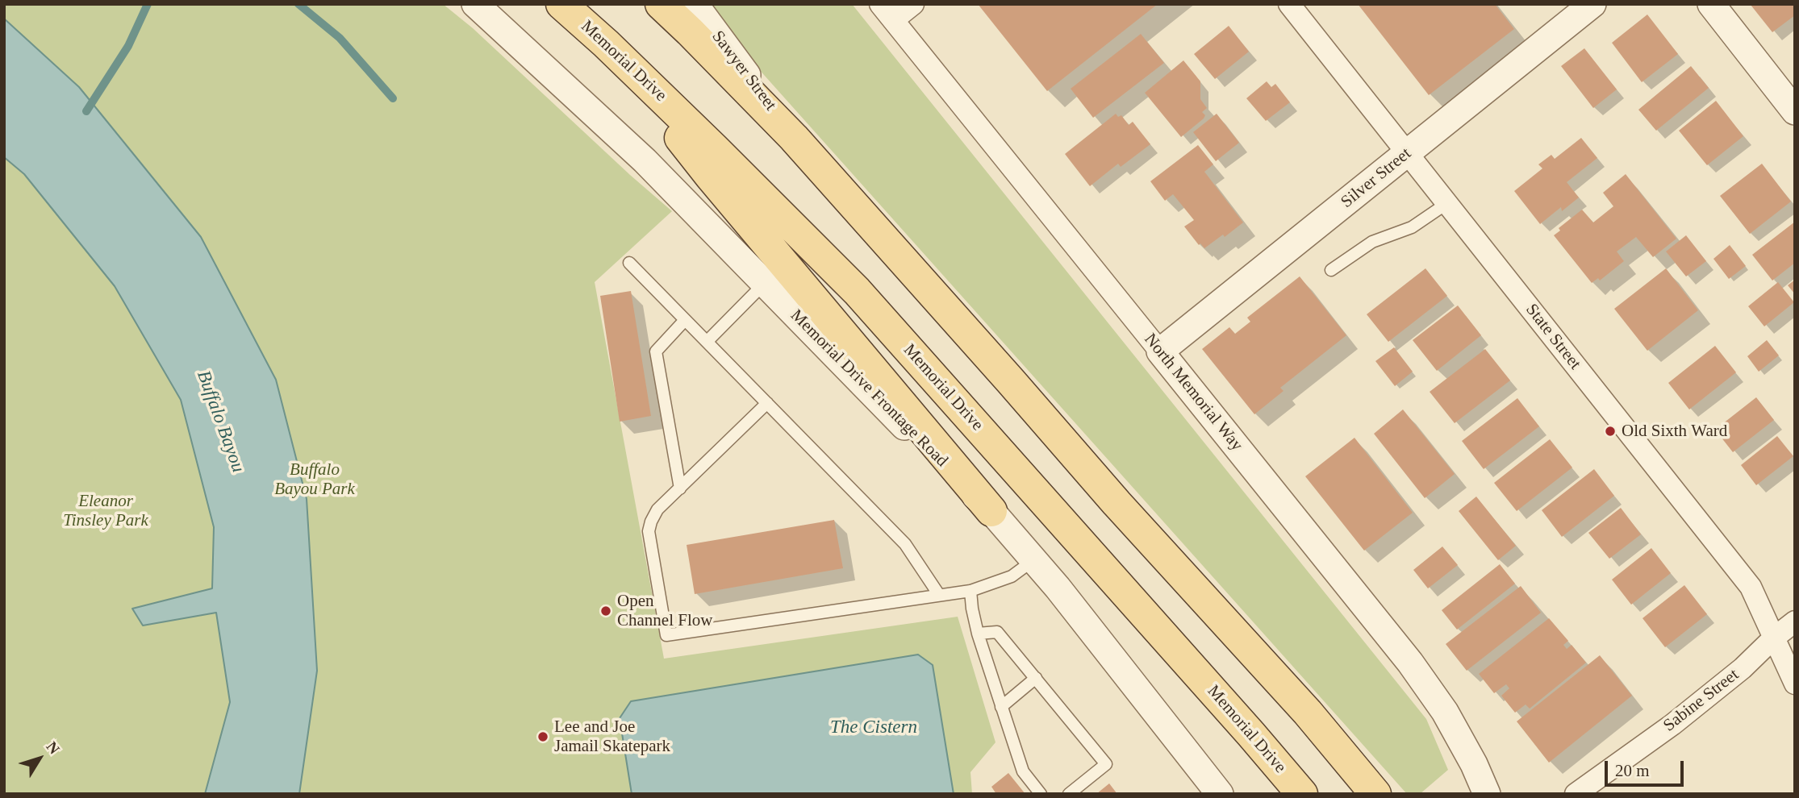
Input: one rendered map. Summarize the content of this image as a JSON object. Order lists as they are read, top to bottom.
{
  "streets": {
    "main road": ["Memorial Drive"],
    "street": [
      "Sawyer Street",
      "Silver Street",
      "State Street",
      "Memorial Drive Frontage Road",
      "North Memorial Way",
      "Sabine Street"
    ]
  },
  "crossings": [
    ["Silver Street", "State Street"],
    ["Silver Street", "North Memorial Way"],
    ["State Street", "Sabine Street"]
  ],
  "water": ["Buffalo Bayou", "The Cistern"],
  "parks": ["Buffalo Bayou Park", "Eleanor Tinsley Park"],
  "places": ["Old Sixth Ward", "Open Channel Flow", "Lee and Joe Jamail Skatepark"],
  "scale_bar": "20 m",
  "north": "top right"
}
